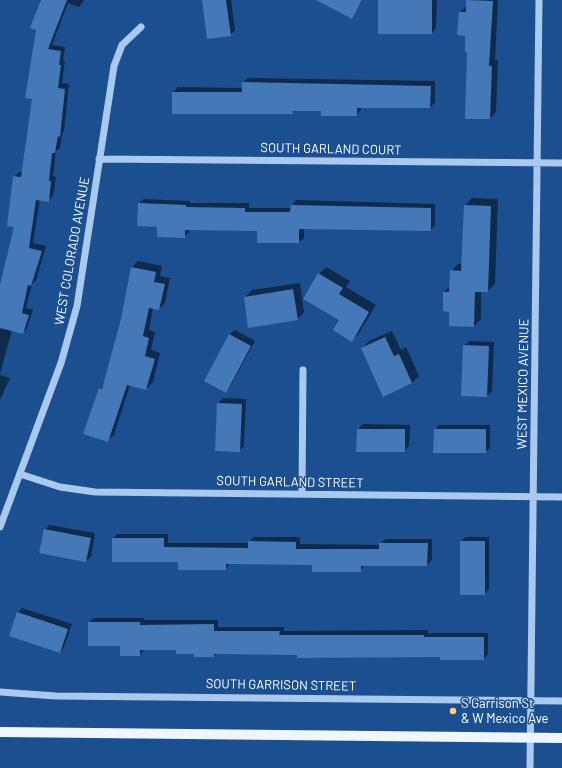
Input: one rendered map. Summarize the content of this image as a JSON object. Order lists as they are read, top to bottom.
{
  "streets": {
    "street": [
      "SOUTH GARLAND COURT",
      "WEST COLORADO AVENUE",
      "WEST MEXICO AVENUE",
      "SOUTH GARLAND STREET",
      "SOUTH GARRISON STREET"
    ]
  },
  "crossings": [
    ["SOUTH GARLAND COURT", "WEST COLORADO AVENUE"],
    ["SOUTH GARLAND COURT", "WEST MEXICO AVENUE"],
    ["WEST COLORADO AVENUE", "SOUTH GARLAND STREET"],
    ["WEST MEXICO AVENUE", "SOUTH GARLAND STREET"],
    ["WEST MEXICO AVENUE", "SOUTH GARRISON STREET"]
  ],
  "places": ["S Garrison St & W Mexico Ave"]
}
